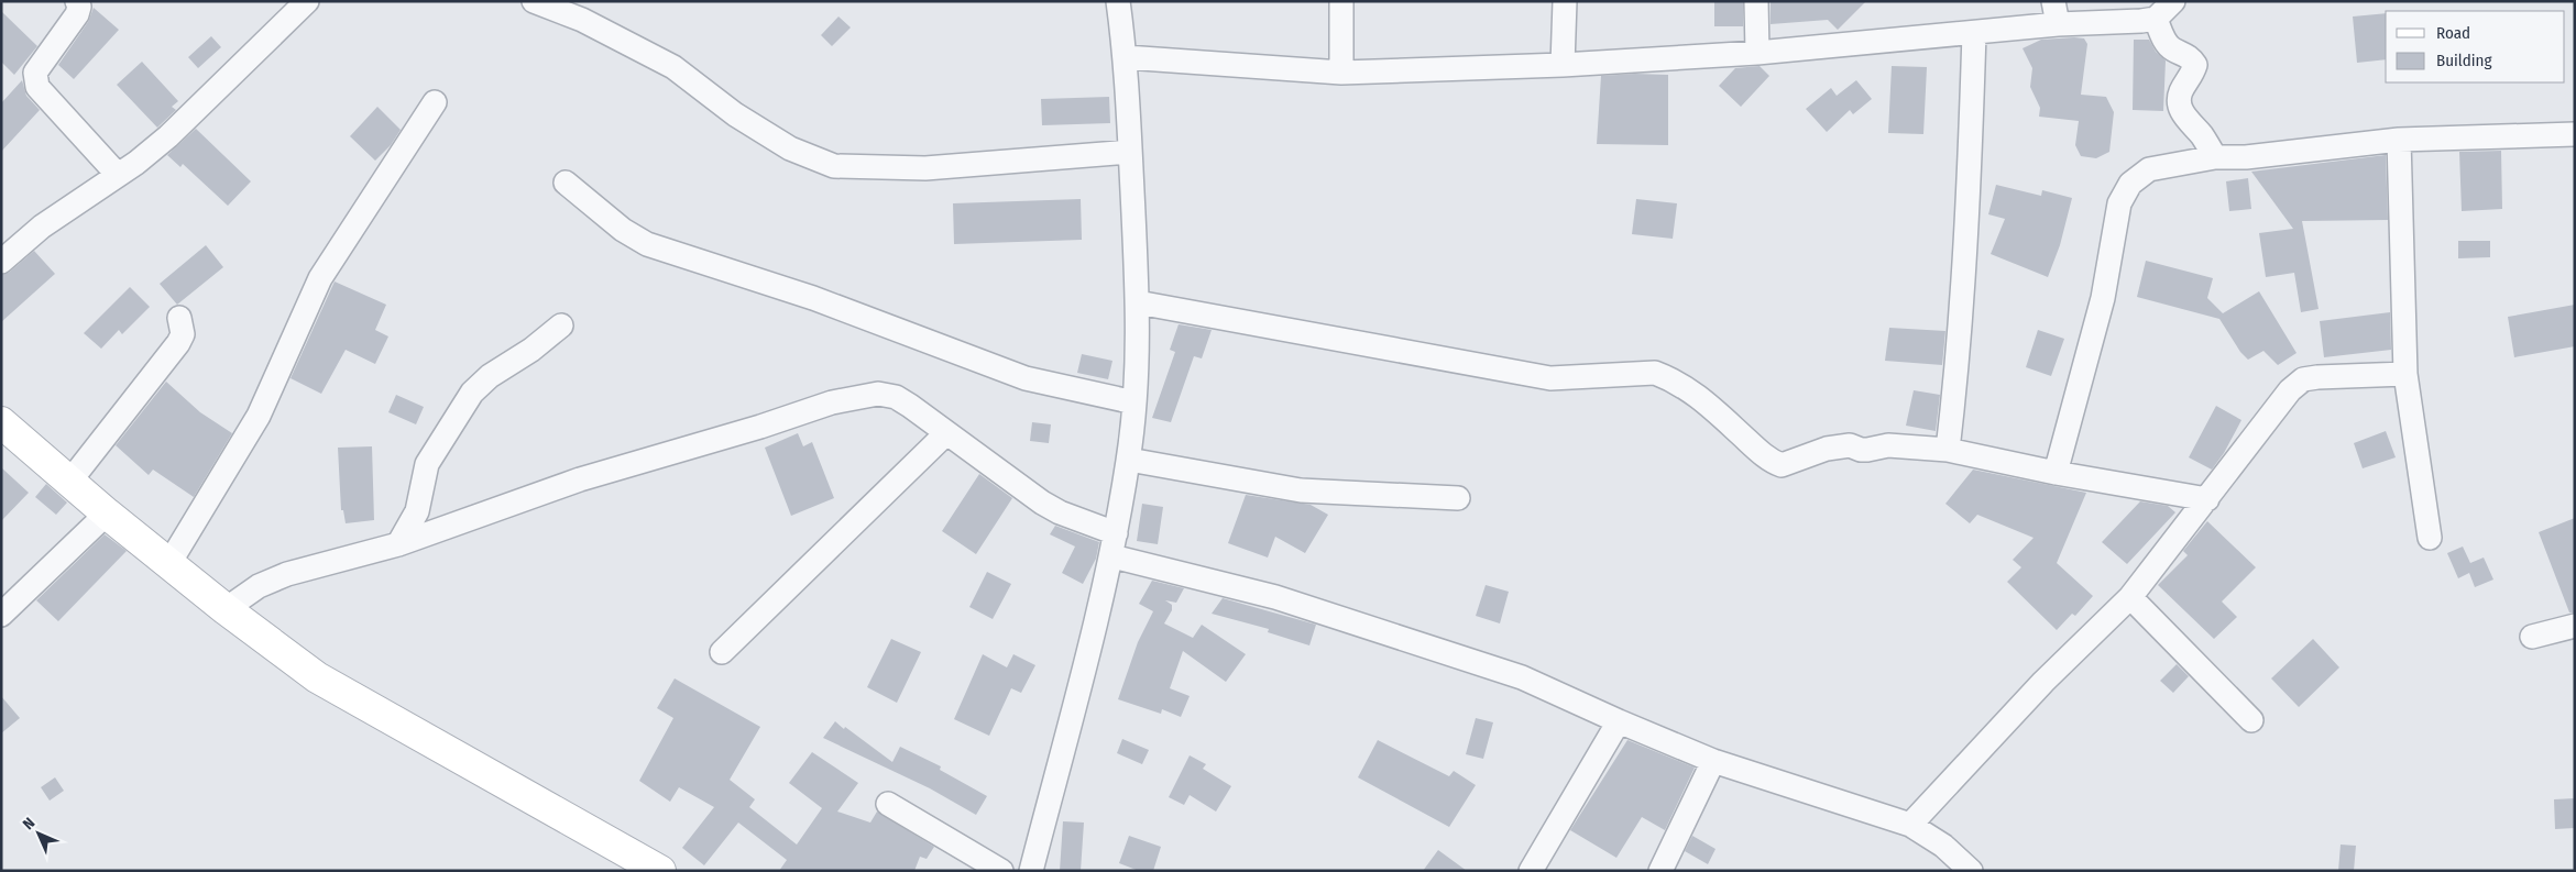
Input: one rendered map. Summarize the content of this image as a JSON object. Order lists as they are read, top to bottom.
{
  "legend": ["Road", "Building"],
  "north": "top left"
}
